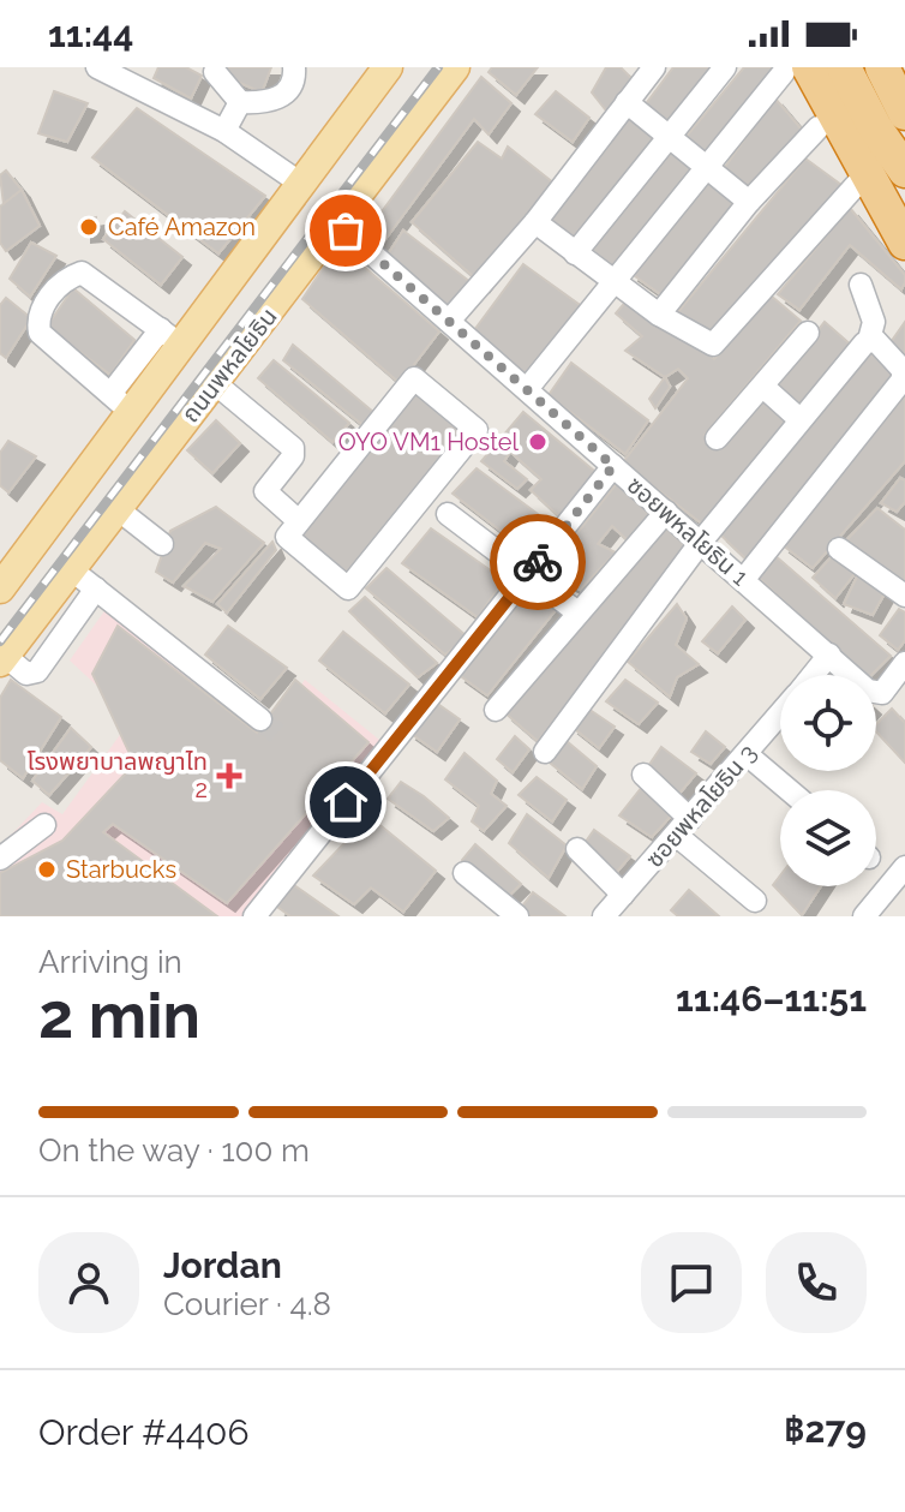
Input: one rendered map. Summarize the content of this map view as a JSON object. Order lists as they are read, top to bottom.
{
  "streets": {
    "main road": ["ถนนพหลโยธิน"],
    "street": ["ซอยพหลโยธิน 1", "ซอยพหลโยธิน 3"]
  },
  "crossings": [
    ["ถนนพหลโยธิน", "ซอยพหลโยธิน 1"],
    ["ซอยพหลโยธิน 1", "ซอยพหลโยธิน 3"]
  ],
  "places": {
    "other": ["Café Amazon", "OYO VM1 Hostel", "Starbucks"],
    "health": ["โรงพยาบาลพญาไท 2"]
  },
  "page": {
    "status": "11:44",
    "heading": ["2 min", "Arriving in", "11:46–11:51"],
    "panel": [
      "Jordan",
      "Courier · 4.8",
      "Order #4406",
      "฿279"
    ],
    "bar": "On the way · 100 m"
  }
}
